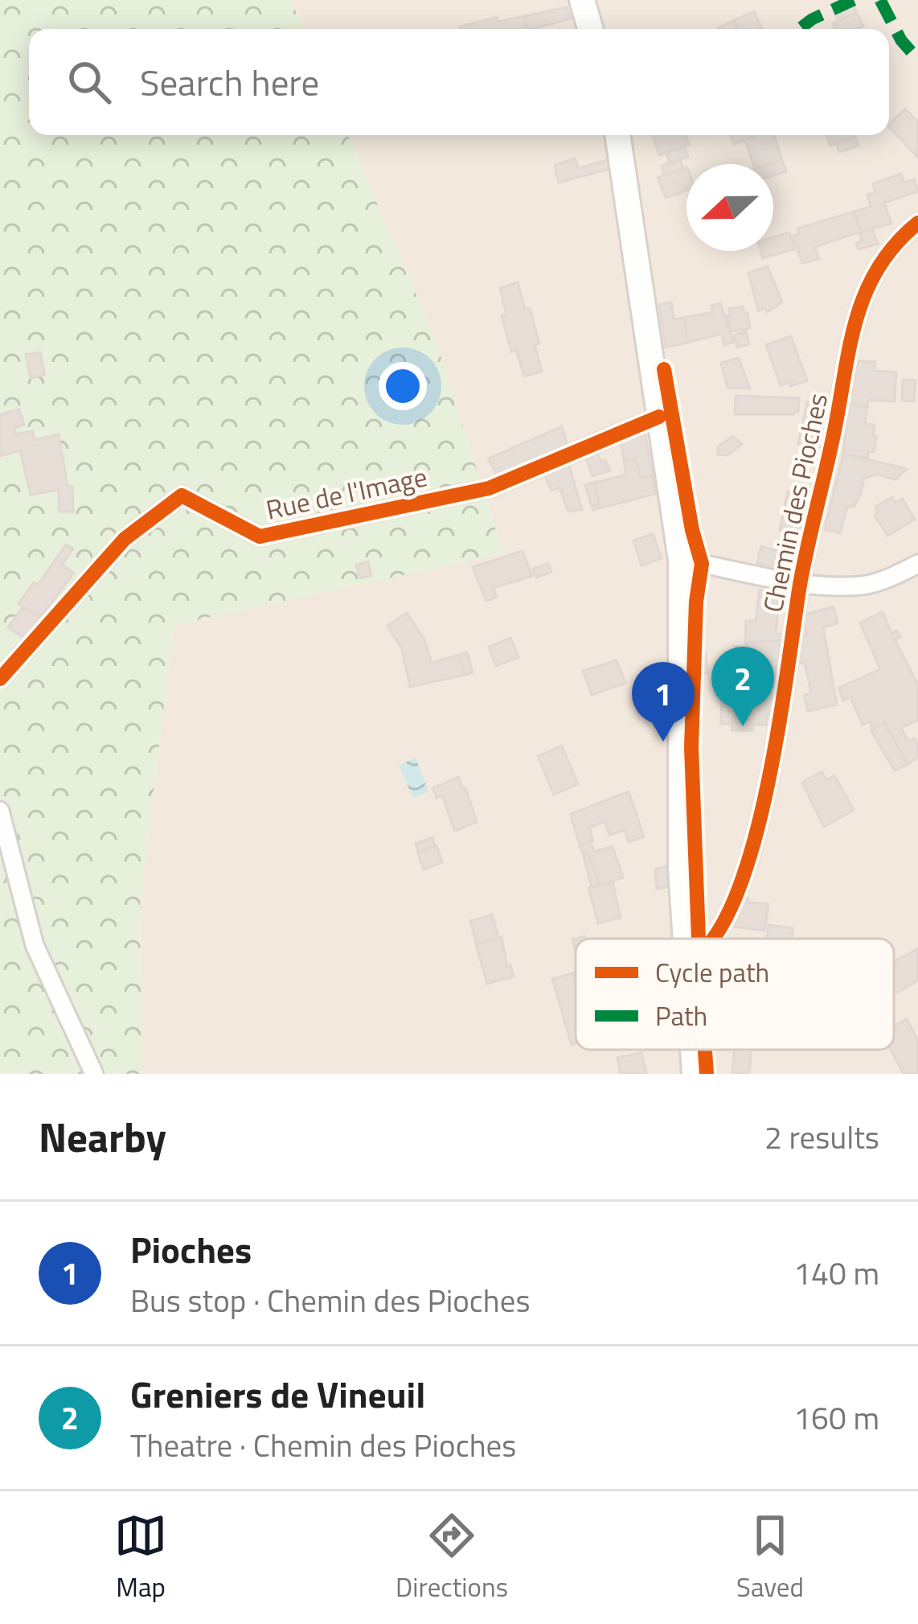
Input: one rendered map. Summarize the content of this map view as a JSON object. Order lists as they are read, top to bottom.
{
  "streets": {
    "street": ["Rue de l'Image", "Chemin des Pioches"]
  },
  "legend": ["Cycle path", "Path"],
  "north": "left",
  "page": {
    "search": "Search here",
    "pins": ["2", "1"],
    "heading": ["Nearby", "2 results"],
    "list": [
      {
        "mark": "1",
        "name": "Pioches",
        "note": "Bus stop · Chemin des Pioches",
        "value": "140 m"
      },
      {
        "mark": "2",
        "name": "Greniers de Vineuil",
        "note": "Theatre · Chemin des Pioches",
        "value": "160 m"
      }
    ],
    "nav": ["Map", "Directions", "Saved"]
  }
}
